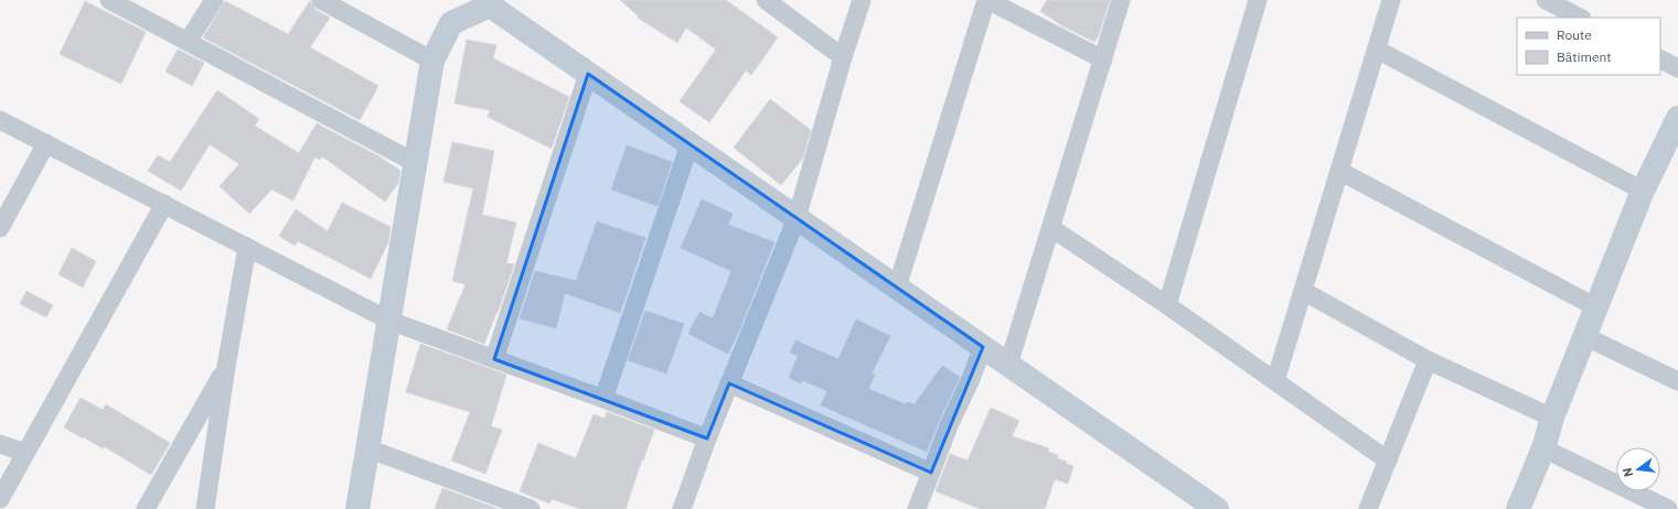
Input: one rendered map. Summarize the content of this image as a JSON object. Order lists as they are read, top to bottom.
{
  "legend": ["Route", "Bâtiment"],
  "north": "left"
}
